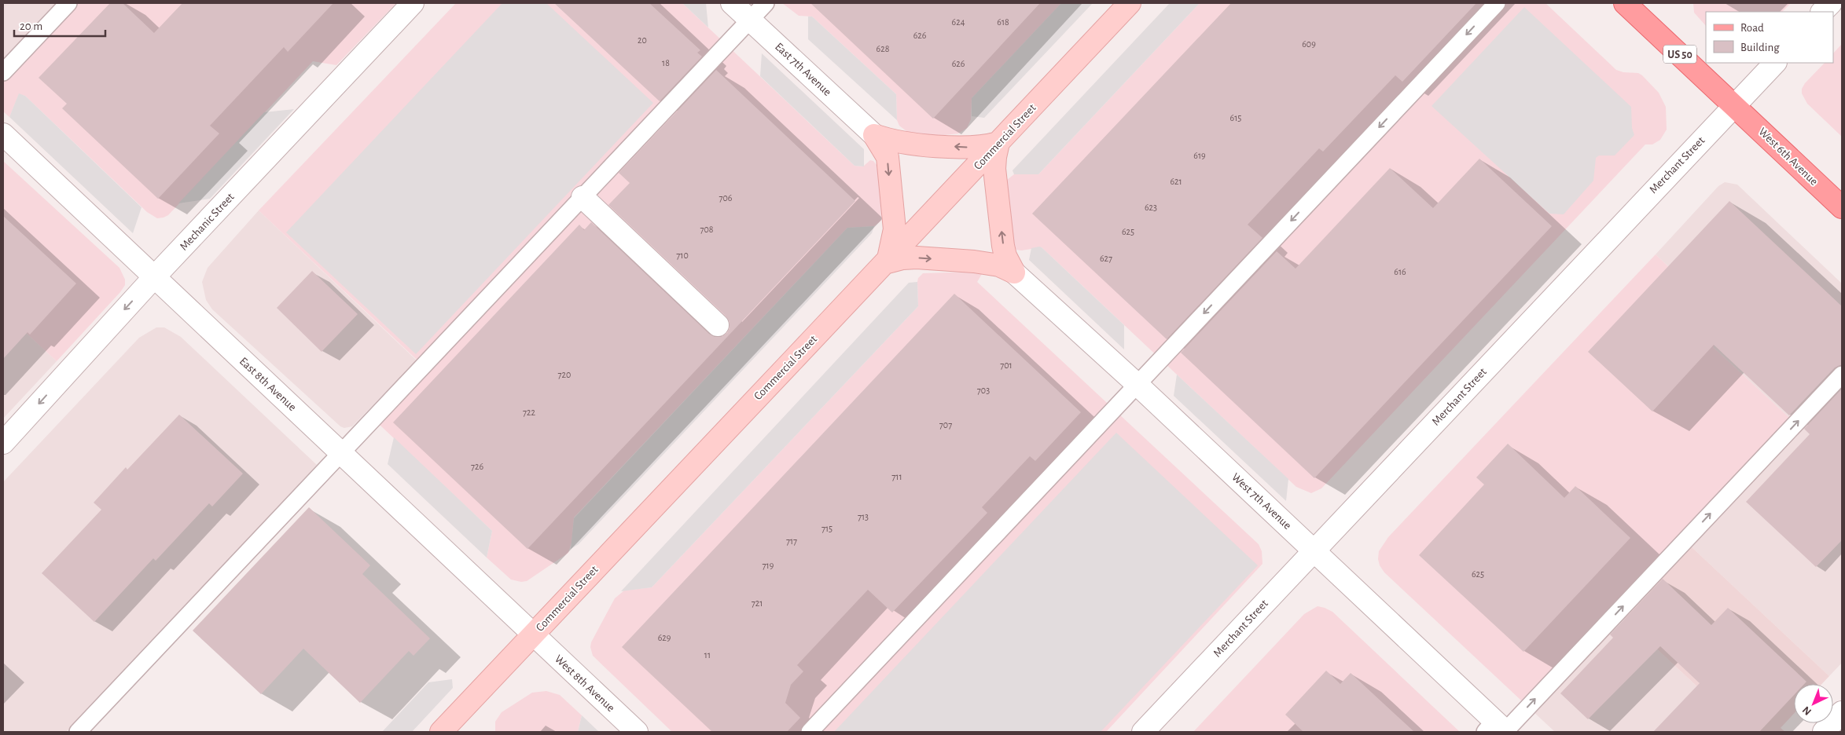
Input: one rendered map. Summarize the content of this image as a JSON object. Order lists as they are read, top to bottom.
{
  "streets": {
    "main road": ["US 50", "Commercial Street", "West 6th Avenue"],
    "street": [
      "East 7th Avenue",
      "Merchant Street",
      "Mechanic Street",
      "East 8th Avenue",
      "West 7th Avenue",
      "West 8th Avenue"
    ]
  },
  "crossings": [
    ["US 50", "West 6th Avenue"],
    ["US 50", "Merchant Street"],
    ["Commercial Street", "East 8th Avenue"],
    ["Commercial Street", "West 8th Avenue"],
    ["West 6th Avenue", "Merchant Street"],
    ["Merchant Street", "West 7th Avenue"],
    ["Mechanic Street", "East 8th Avenue"],
    ["East 8th Avenue", "West 8th Avenue"]
  ],
  "one_way": ["Mechanic Street"],
  "house_numbers": [
    "624",
    "618",
    "626",
    "20",
    "609",
    "628",
    "18",
    "626",
    "615",
    "619",
    "621",
    "706",
    "623",
    "708",
    "625",
    "710",
    "627",
    "616",
    "701",
    "720",
    "703",
    "722",
    "707",
    "726",
    "711",
    "713",
    "715",
    "717",
    "719",
    "625",
    "721",
    "629",
    "11"
  ],
  "legend": ["Road", "Building"],
  "scale_bar": "20 m",
  "north": "bottom left"
}
